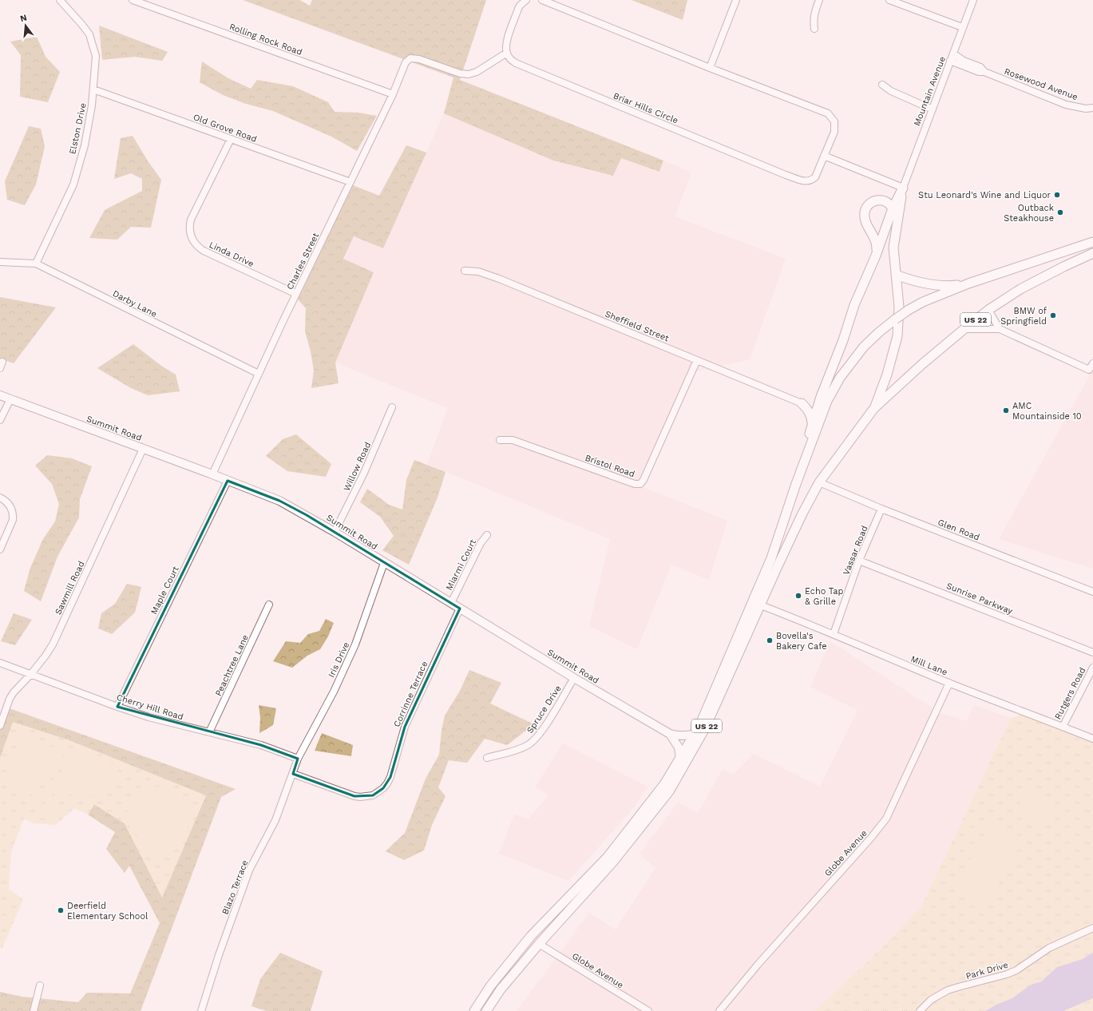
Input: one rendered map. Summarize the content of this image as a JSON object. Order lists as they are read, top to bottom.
{
  "streets": {
    "highway": ["US 22"],
    "main road": ["Summit Road"],
    "street": [
      "Rolling Rock Road",
      "Rosewood Avenue",
      "Mountain Avenue",
      "Briar Hills Circle",
      "Old Grove Road",
      "Elston Drive",
      "Linda Drive",
      "Charles Street",
      "Darby Lane",
      "Sheffield Street",
      "Bristol Road",
      "Willow Road",
      "Glen Road",
      "Vassar Road",
      "Miarmi Court",
      "Sawmill Road",
      "Maple Court",
      "Sunrise Parkway",
      "Iris Drive",
      "Peachtree Lane",
      "Mill Lane",
      "Rutgers Road",
      "Corrinne Terrace",
      "Cherry Hill Road",
      "Spruce Drive",
      "Globe Avenue",
      "Blazo Terrace",
      "Park Drive"
    ]
  },
  "crossings": [
    ["Rolling Rock Road", "Charles Street"],
    ["Rosewood Avenue", "Mountain Avenue"],
    ["Briar Hills Circle", "Charles Street"],
    ["Old Grove Road", "Elston Drive"],
    ["Old Grove Road", "Linda Drive"],
    ["Old Grove Road", "Charles Street"],
    ["Elston Drive", "Darby Lane"],
    ["Linda Drive", "Charles Street"],
    ["Charles Street", "Darby Lane"],
    ["Charles Street", "Summit Road"],
    ["US 22", "Summit Road"],
    ["US 22", "Glen Road"],
    ["US 22", "Mill Lane"],
    ["US 22", "Globe Avenue"],
    ["Sheffield Street", "Bristol Road"],
    ["Summit Road", "Willow Road"],
    ["Summit Road", "Miarmi Court"],
    ["Summit Road", "Sawmill Road"],
    ["Summit Road", "Maple Court"],
    ["Summit Road", "Iris Drive"],
    ["Summit Road", "Corrinne Terrace"],
    ["Summit Road", "Spruce Drive"],
    ["Glen Road", "Vassar Road"],
    ["Vassar Road", "Sunrise Parkway"],
    ["Vassar Road", "Mill Lane"],
    ["Sawmill Road", "Cherry Hill Road"],
    ["Maple Court", "Cherry Hill Road"],
    ["Iris Drive", "Corrinne Terrace"],
    ["Iris Drive", "Cherry Hill Road"],
    ["Iris Drive", "Blazo Terrace"],
    ["Peachtree Lane", "Cherry Hill Road"],
    ["Mill Lane", "Rutgers Road"],
    ["Mill Lane", "Globe Avenue"],
    ["Corrinne Terrace", "Blazo Terrace"]
  ],
  "places": [
    "Stu Leonard's Wine and Liquor",
    "Outback Steakhouse",
    "BMW of Springfield",
    "AMC Mountainside 10",
    "Echo Tap & Grille",
    "Bovella's Bakery Cafe",
    "Deerfield Elementary School"
  ],
  "north": "top"
}
